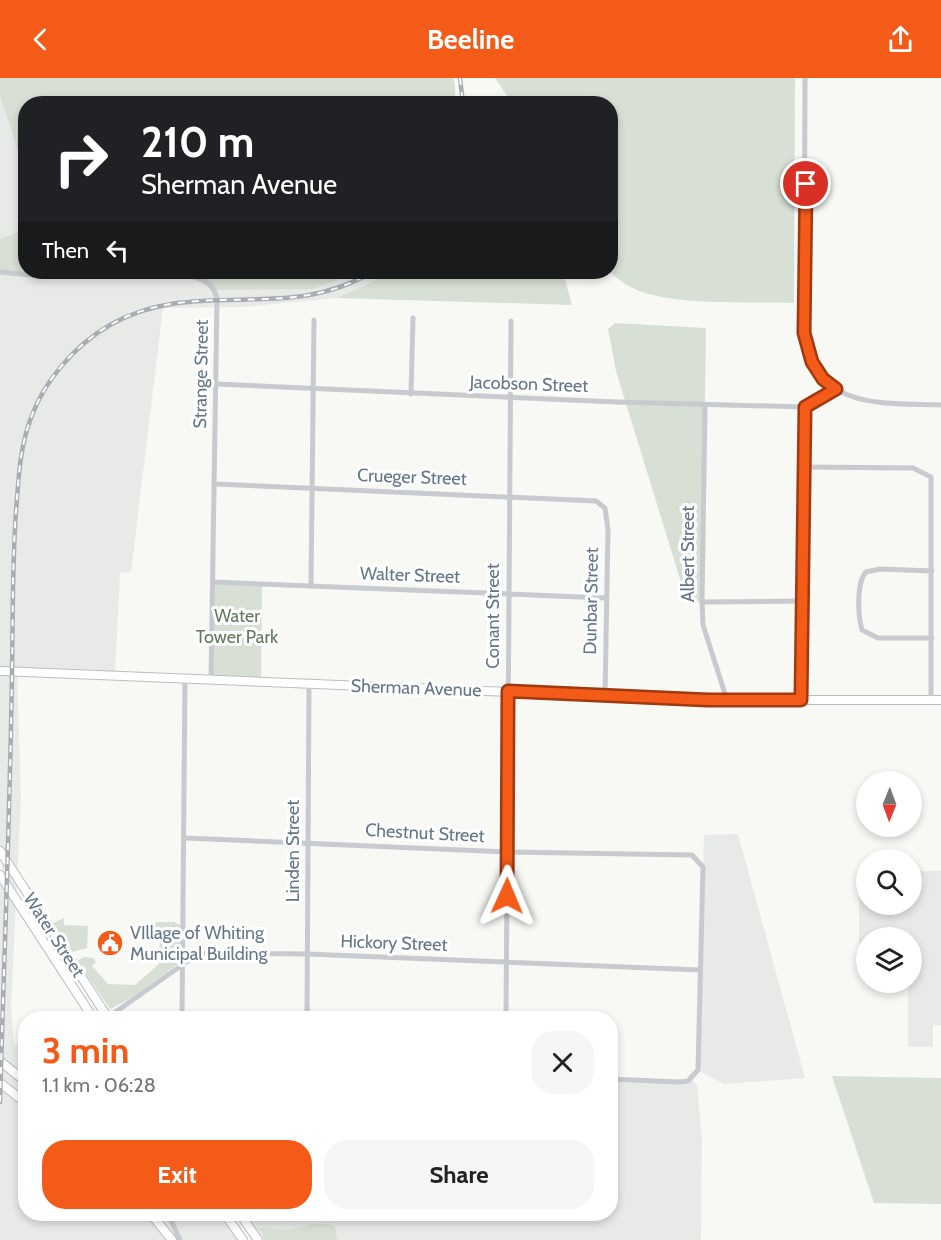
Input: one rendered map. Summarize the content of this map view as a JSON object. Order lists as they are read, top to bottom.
{
  "streets": {
    "street": [
      "Strange Street",
      "Jacobson Street",
      "Crueger Street",
      "Albert Street",
      "Walter Street",
      "Dunbar Street",
      "Conant Street",
      "Sherman Avenue",
      "Chestnut Street",
      "Linden Street",
      "Water Street",
      "Hickory Street"
    ]
  },
  "crossings": [
    ["Strange Street", "Jacobson Street"],
    ["Strange Street", "Crueger Street"],
    ["Strange Street", "Walter Street"],
    ["Strange Street", "Sherman Avenue"],
    ["Jacobson Street", "Albert Street"],
    ["Jacobson Street", "Conant Street"],
    ["Crueger Street", "Dunbar Street"],
    ["Crueger Street", "Conant Street"],
    ["Albert Street", "Sherman Avenue"],
    ["Walter Street", "Dunbar Street"],
    ["Walter Street", "Conant Street"],
    ["Dunbar Street", "Sherman Avenue"],
    ["Conant Street", "Sherman Avenue"],
    ["Conant Street", "Chestnut Street"],
    ["Conant Street", "Hickory Street"],
    ["Sherman Avenue", "Linden Street"],
    ["Chestnut Street", "Linden Street"],
    ["Chestnut Street", "Hickory Street"],
    ["Linden Street", "Hickory Street"]
  ],
  "parks": ["Water Tower Park"],
  "places": {
    "public building": ["VIllage of Whiting Municipal Building"]
  },
  "north": "bottom",
  "page": {
    "header": "Beeline",
    "turn": ["210 m", "Sherman Avenue"],
    "then": "Then",
    "heading": ["3 min", "1.1 km · 06:28"],
    "buttons": ["Exit", "Share"]
  }
}
